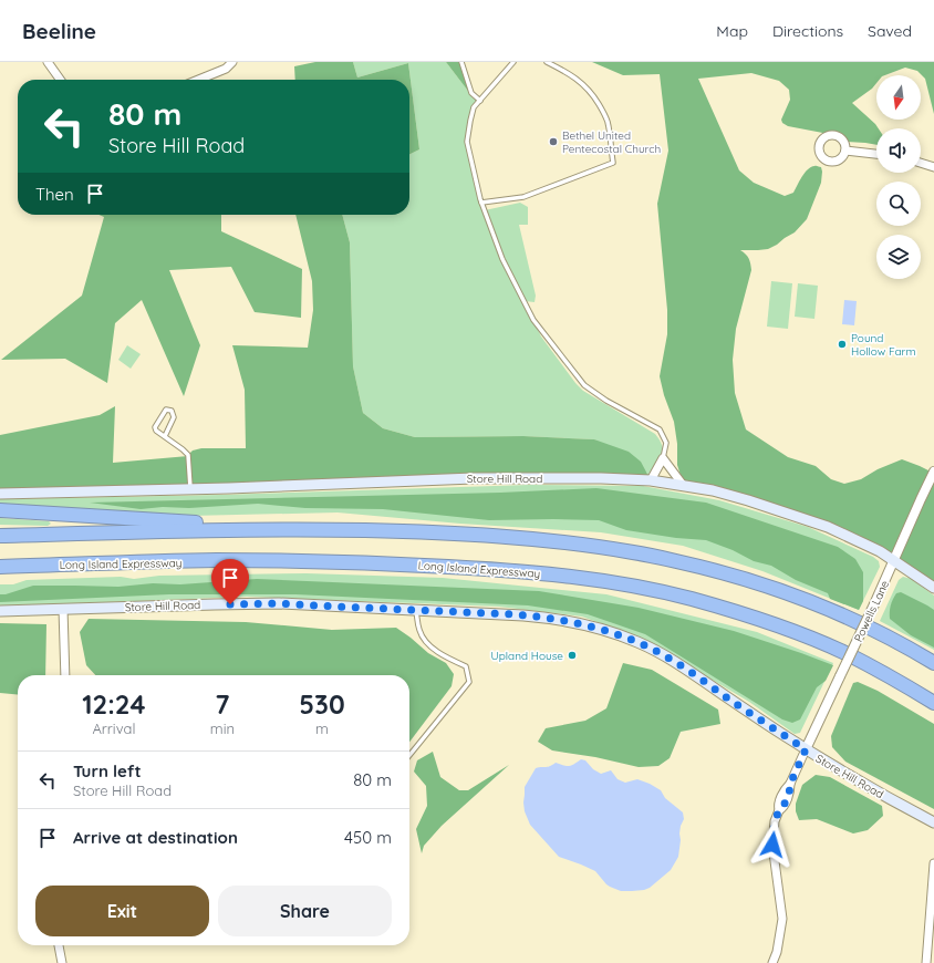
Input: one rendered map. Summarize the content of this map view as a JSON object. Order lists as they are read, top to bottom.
{
  "streets": {
    "highway": ["Long Island Expressway"],
    "main road": ["Store Hill Road"],
    "street": ["Powells Lane"]
  },
  "crossings": [
    ["Store Hill Road", "Powells Lane"]
  ],
  "places": ["Bethel United Pentecostal Church", "Pound Hollow Farm", "Upland House"],
  "north": "bottom",
  "page": {
    "header": "Beeline",
    "nav": ["Map", "Directions", "Saved"],
    "turn": ["80 m", "Store Hill Road"],
    "then": "Then",
    "eta": [
      "12:24",
      "Arrival",
      "7",
      "min",
      "530",
      "m"
    ],
    "list": [
      {
        "name": "Turn left",
        "note": "Store Hill Road",
        "value": "80 m"
      },
      {
        "name": "Arrive at destination",
        "value": "450 m"
      }
    ],
    "buttons": ["Exit", "Share"]
  }
}
